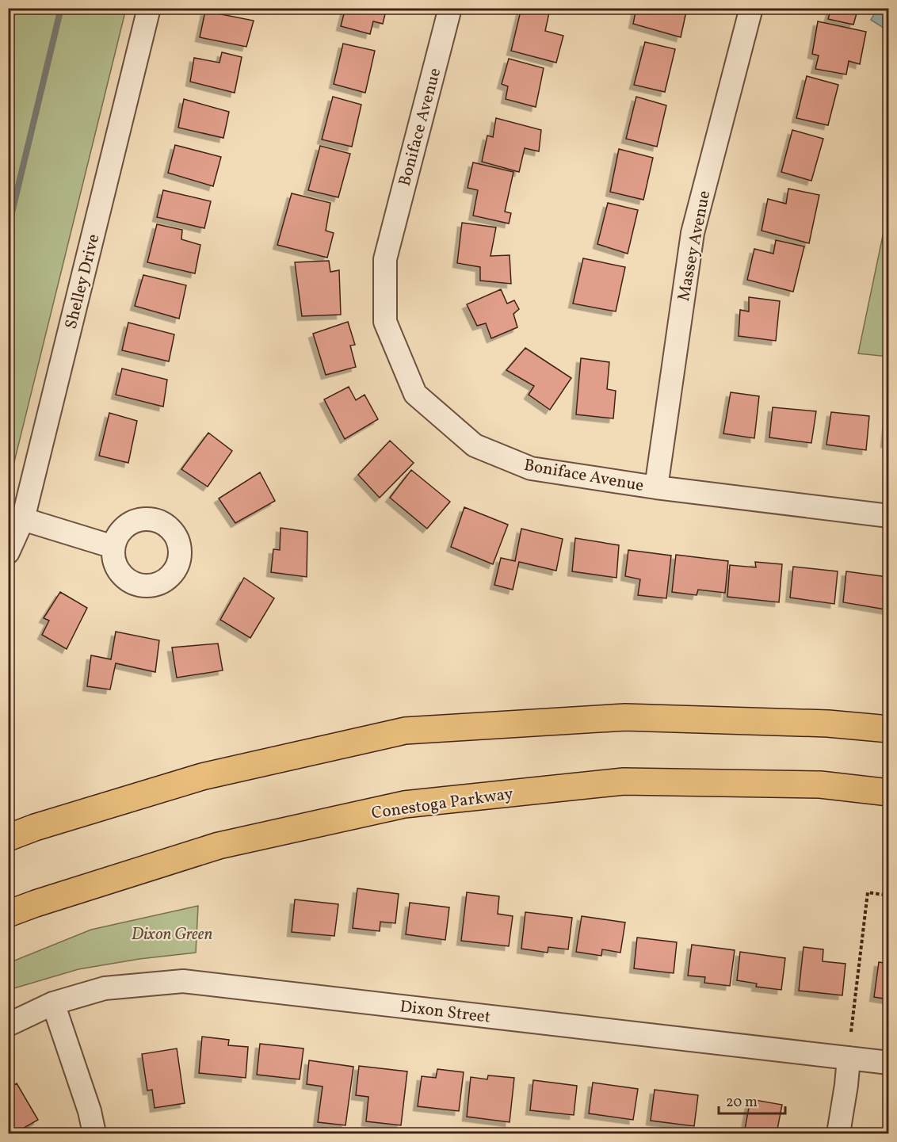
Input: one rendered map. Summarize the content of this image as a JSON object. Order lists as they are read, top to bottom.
{
  "streets": {
    "highway": ["Conestoga Parkway"],
    "street": [
      "Boniface Avenue",
      "Massey Avenue",
      "Shelley Drive",
      "Dixon Street"
    ]
  },
  "crossings": [
    ["Boniface Avenue", "Massey Avenue"]
  ],
  "parks": ["Dixon Green"],
  "scale_bar": "20 m"
}
